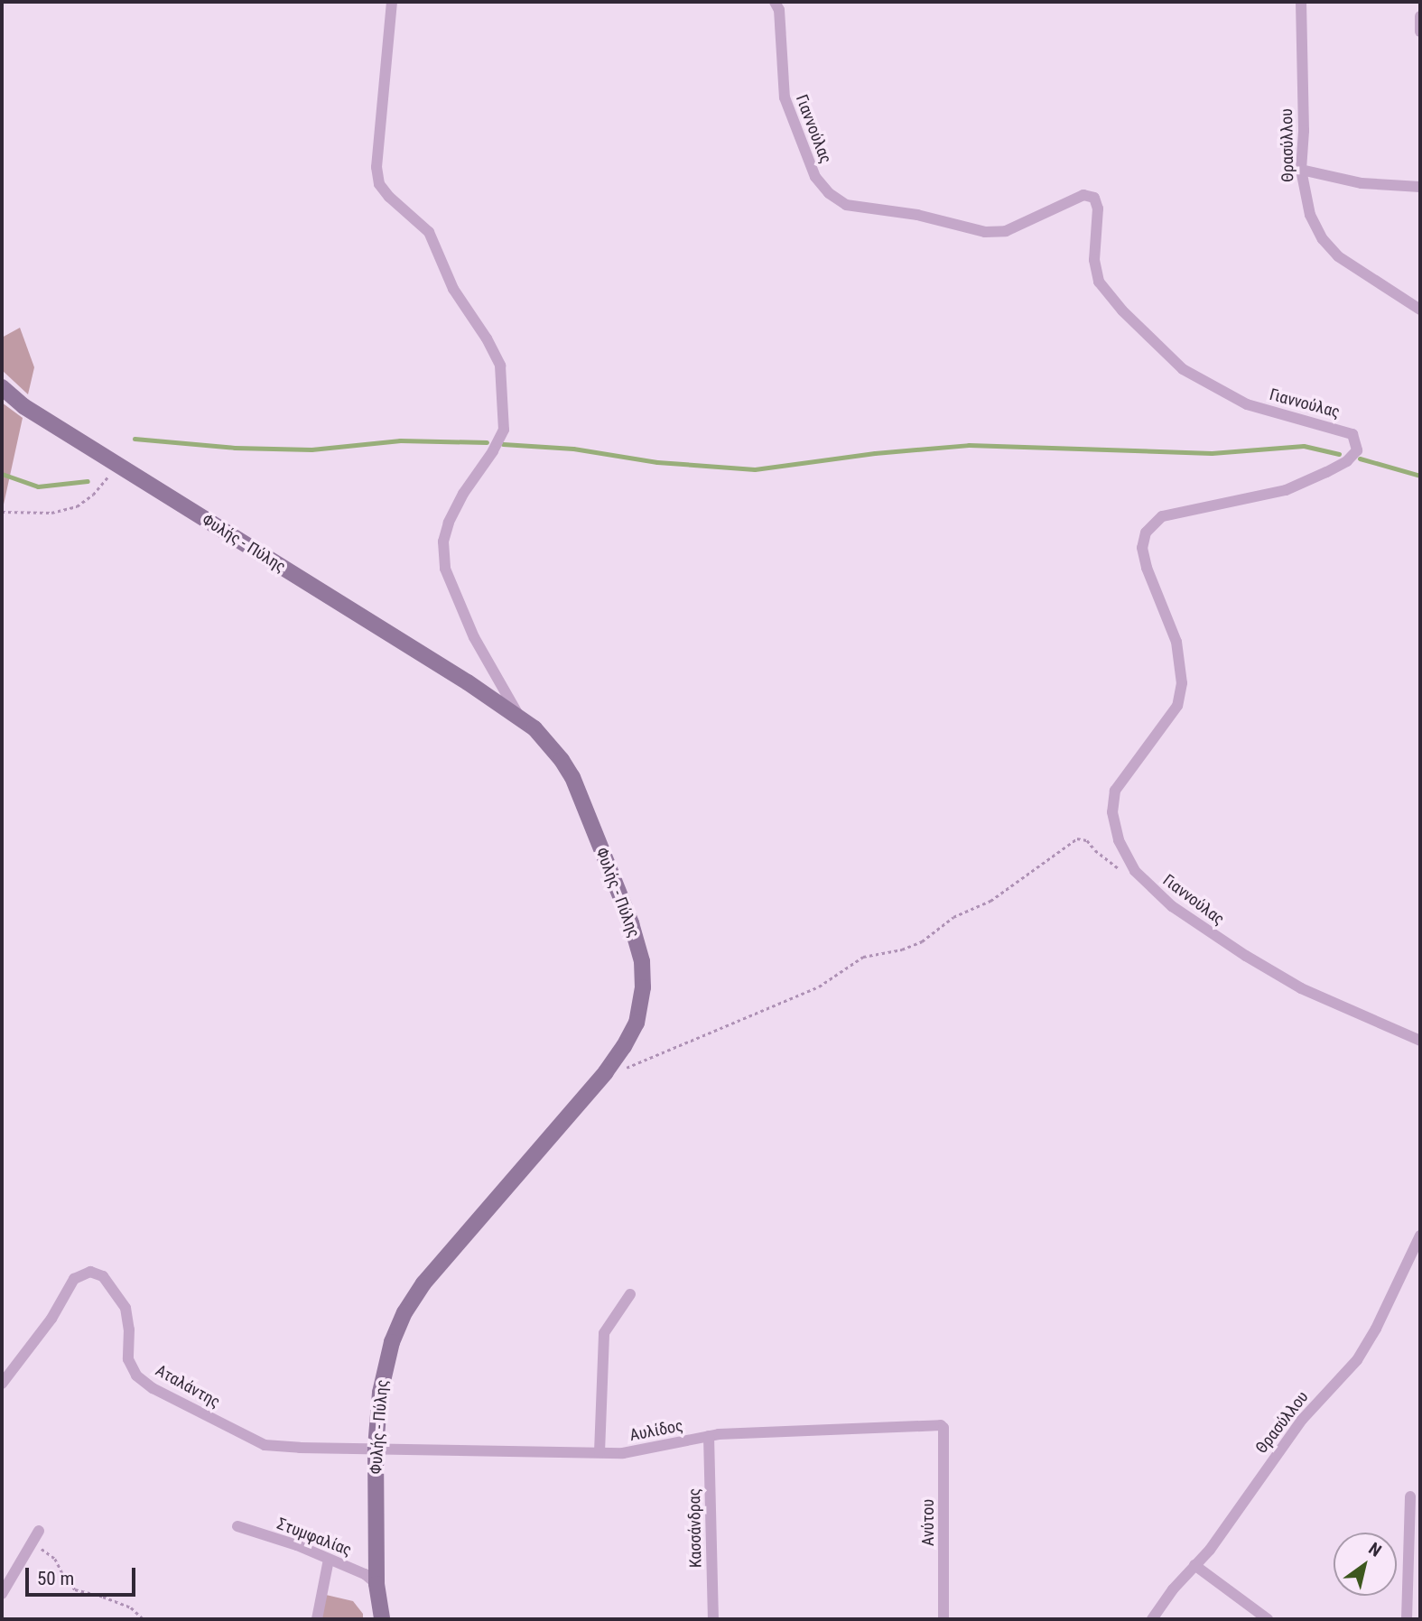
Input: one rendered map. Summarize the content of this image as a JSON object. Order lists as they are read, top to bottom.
{
  "streets": {
    "street": [
      "Γιαννούλας",
      "Θρασύλλου",
      "Φυλής - Πύλης",
      "Αταλάντης",
      "Αυλίδος",
      "Ανύτου",
      "Κασσάνδρας",
      "Στυμφαλίας"
    ]
  },
  "crossings": [
    ["Φυλής - Πύλης", "Αταλάντης"],
    ["Φυλής - Πύλης", "Αυλίδος"],
    ["Φυλής - Πύλης", "Στυμφαλίας"],
    ["Αταλάντης", "Αυλίδος"],
    ["Αυλίδος", "Ανύτου"],
    ["Αυλίδος", "Κασσάνδρας"]
  ],
  "scale_bar": "50 m",
  "north": "top right"
}
